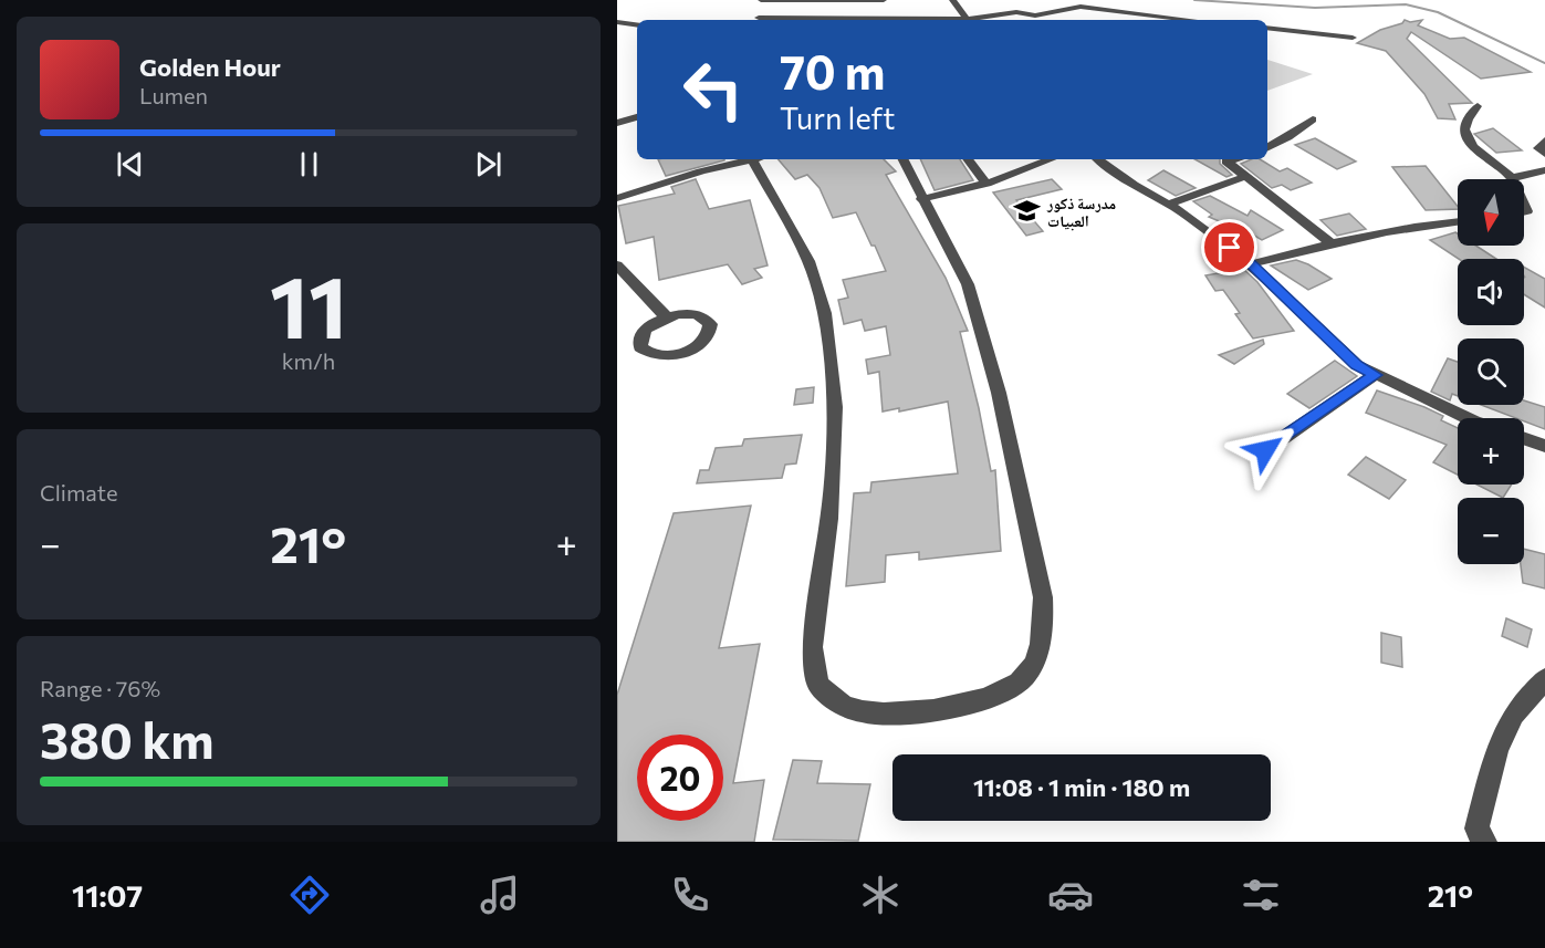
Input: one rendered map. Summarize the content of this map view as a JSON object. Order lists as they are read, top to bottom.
{
  "places": {
    "school or university": ["مدرسة ذكور العبيات"]
  },
  "north": "bottom",
  "page": {
    "turn": ["70 m", "Turn left"],
    "song": ["Golden Hour", "Lumen"],
    "map_buttons": ["+", "−"],
    "tile": [
      ["11", "km/h"],
      "Climate",
      ["Range · 76%", "380 km"]
    ],
    "heat": ["−", "21°", "+"],
    "limit": "20",
    "trip": "11:08 · 1 min · 180 m",
    "tabs": ["11:07", "21°"]
  }
}
